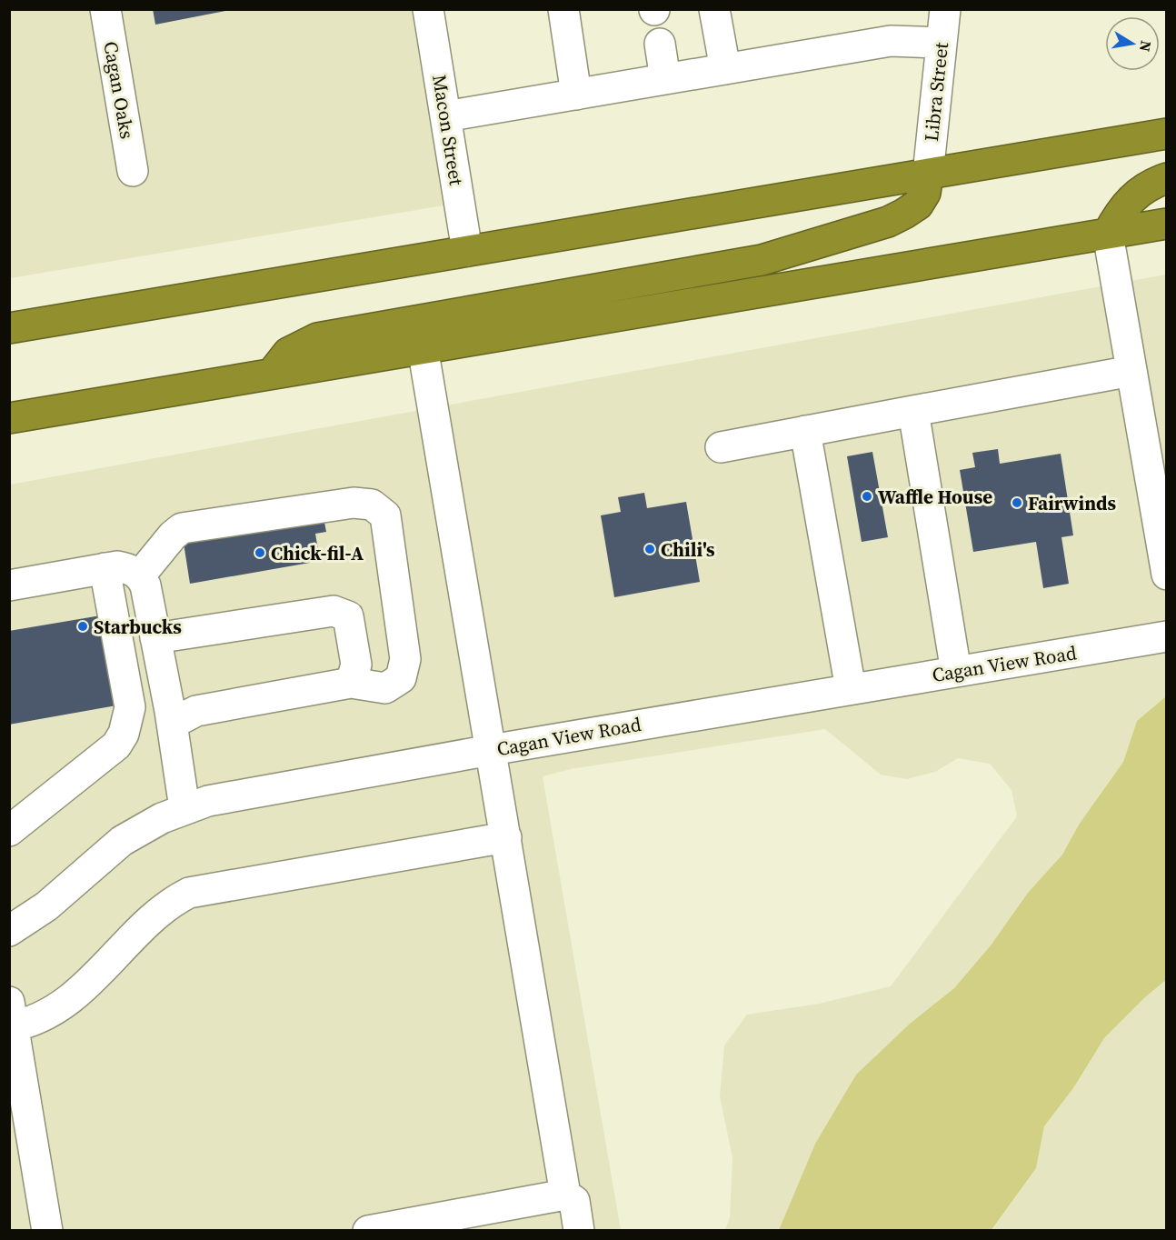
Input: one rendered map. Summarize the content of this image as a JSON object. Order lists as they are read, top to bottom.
{
  "streets": {
    "street": [
      "Cagan Oaks",
      "Libra Street",
      "Macon Street",
      "Cagan View Road"
    ]
  },
  "places": [
    "Waffle House",
    "Fairwinds",
    "Chili's",
    "Chick-fil-A",
    "Starbucks"
  ],
  "north": "right"
}
